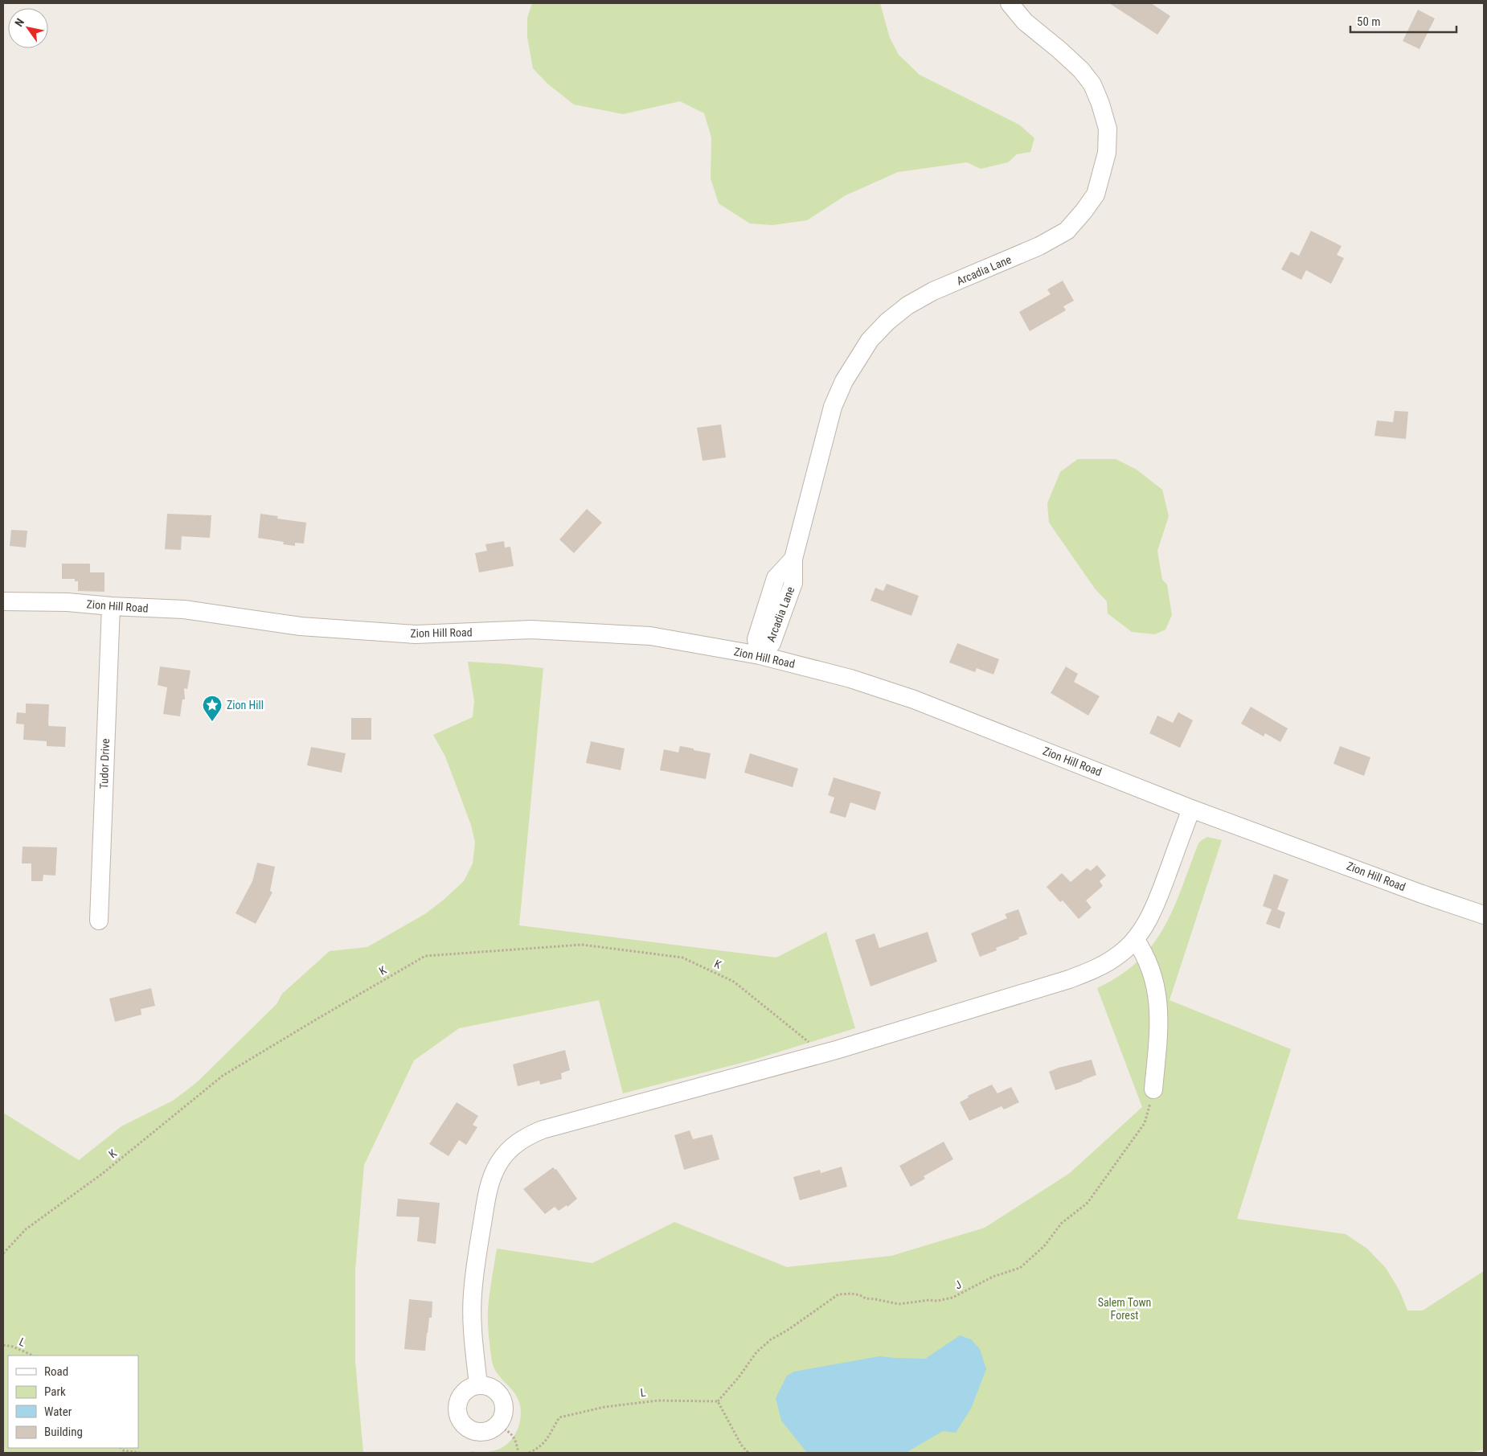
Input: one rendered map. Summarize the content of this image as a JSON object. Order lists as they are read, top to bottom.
{
  "streets": {
    "street": ["Arcadia Lane", "Zion Hill Road", "Tudor Drive"],
    "path": ["K", "J", "L"]
  },
  "crossings": [
    ["Arcadia Lane", "Zion Hill Road"],
    ["Zion Hill Road", "Tudor Drive"],
    ["J", "L"]
  ],
  "parks": ["Salem Town Forest"],
  "places": {
    "place": ["Zion Hill"]
  },
  "legend": [
    "Road",
    "Park",
    "Water",
    "Building"
  ],
  "scale_bar": "50 m",
  "north": "top left"
}
